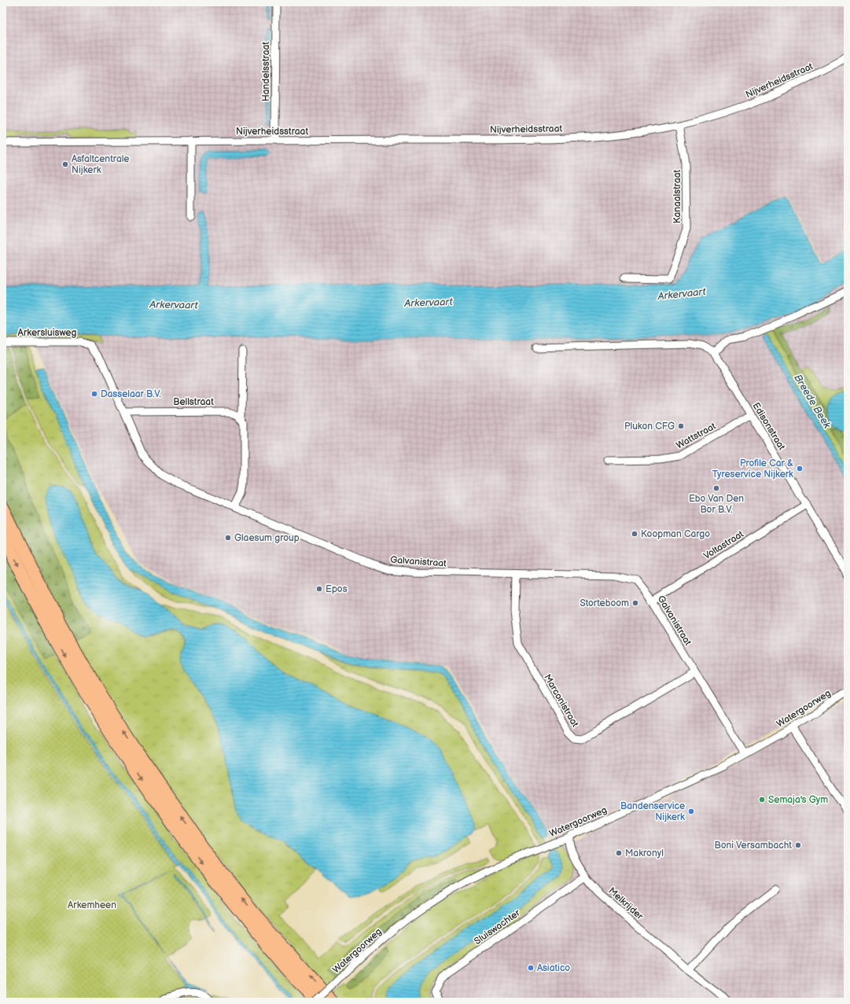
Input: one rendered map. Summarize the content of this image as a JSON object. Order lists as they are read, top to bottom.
{
  "streets": {
    "street": [
      "Handelsstraat",
      "Nijverheidsstraat",
      "Kanaalstraat",
      "Arkersluisweg",
      "Bellstraat",
      "Edisonstraat",
      "Wattstraat",
      "Voltastraat",
      "Galvanistraat",
      "Marconistraat",
      "Watergoorweg",
      "Melkrijder",
      "Sluiswachter"
    ]
  },
  "crossings": [
    ["Handelsstraat", "Nijverheidsstraat"],
    ["Nijverheidsstraat", "Kanaalstraat"],
    ["Arkersluisweg", "Galvanistraat"],
    ["Bellstraat", "Galvanistraat"],
    ["Edisonstraat", "Wattstraat"],
    ["Edisonstraat", "Voltastraat"],
    ["Voltastraat", "Galvanistraat"],
    ["Galvanistraat", "Marconistraat"],
    ["Galvanistraat", "Watergoorweg"],
    ["Watergoorweg", "Melkrijder"],
    ["Melkrijder", "Sluiswachter"]
  ],
  "water": ["Arkervaart", "Breede Beek"],
  "parks": ["Arkemheen"],
  "places": [
    "Asfaltcentrale Nijkerk",
    "Dasselaar B.V.",
    "Plukon CFG",
    "Profile Car & Tyreservice Nijkerk",
    "Ebo Van Den Bor B.V.",
    "Koopman Cargo",
    "Glaesum group",
    "Epos",
    "Storteboom",
    "Semaja's Gym",
    "Bandenservice Nijkerk",
    "Boni Versambacht",
    "Makronyl",
    "Asiatico"
  ]
}
